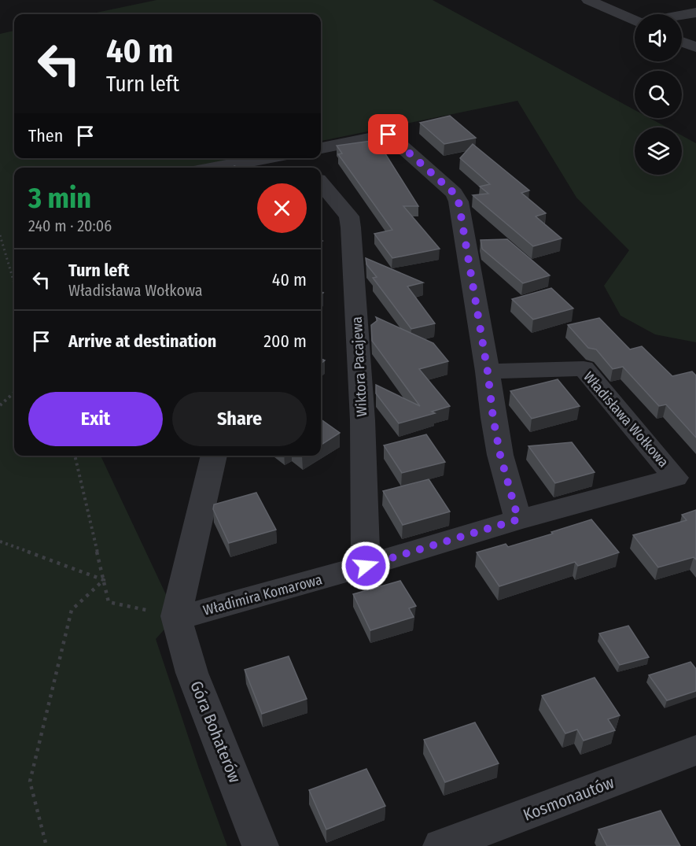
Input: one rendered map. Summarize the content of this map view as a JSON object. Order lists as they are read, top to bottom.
{
  "streets": {
    "street": [
      "Wiktora Pacajewa",
      "Władisława Wołkowa",
      "Władimira Komarowa",
      "Góra Bohaterów",
      "Kosmonautów"
    ]
  },
  "crossings": [
    ["Wiktora Pacajewa", "Władimira Komarowa"],
    ["Władisława Wołkowa", "Władimira Komarowa"],
    ["Władimira Komarowa", "Góra Bohaterów"]
  ],
  "page": {
    "turn": ["40 m", "Turn left"],
    "then": "Then",
    "heading": ["3 min", "240 m · 20:06"],
    "list": [
      {
        "name": "Turn left",
        "note": "Władisława Wołkowa",
        "value": "40 m"
      },
      {
        "name": "Arrive at destination",
        "value": "200 m"
      }
    ],
    "buttons": ["Exit", "Share"]
  }
}
